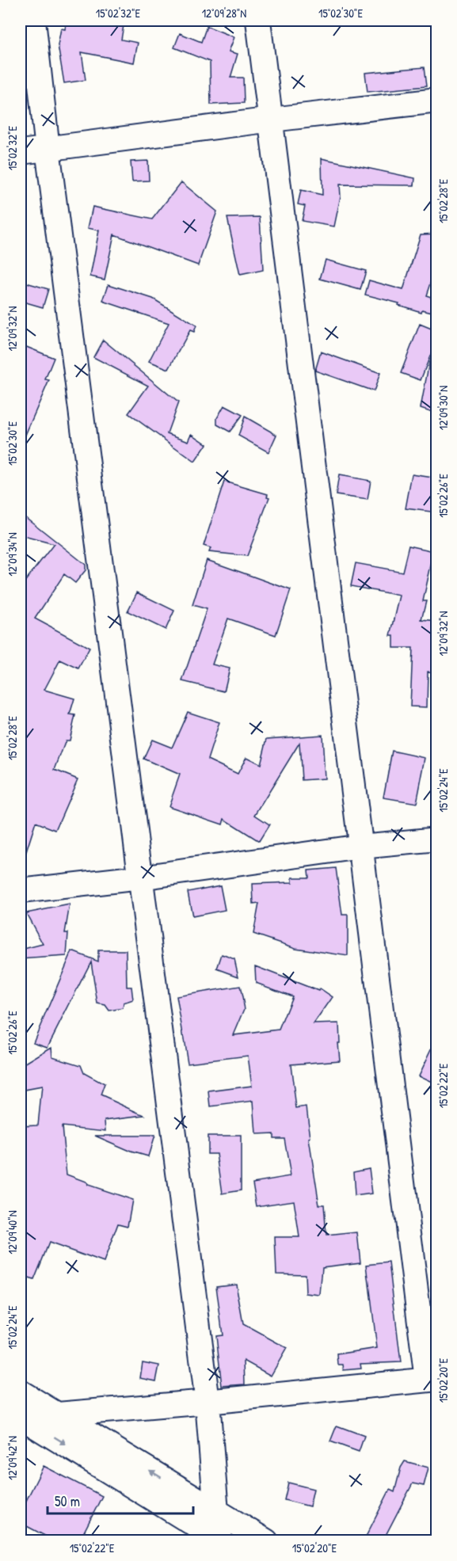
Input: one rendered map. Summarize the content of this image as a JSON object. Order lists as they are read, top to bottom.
{
  "scale_bar": "50 m",
  "coordinates": [
    "15°02'32\"E",
    "12°09'28\"N",
    "15°02'30\"E",
    "15°02'28\"E",
    "12°09'32\"N",
    "12°09'30\"N",
    "15°02'26\"E",
    "12°09'34\"N",
    "15°02'24\"E",
    "15°02'22\"E",
    "12°09'40\"N",
    "15°02'20\"E",
    "12°09'42\"N"
  ]
}
